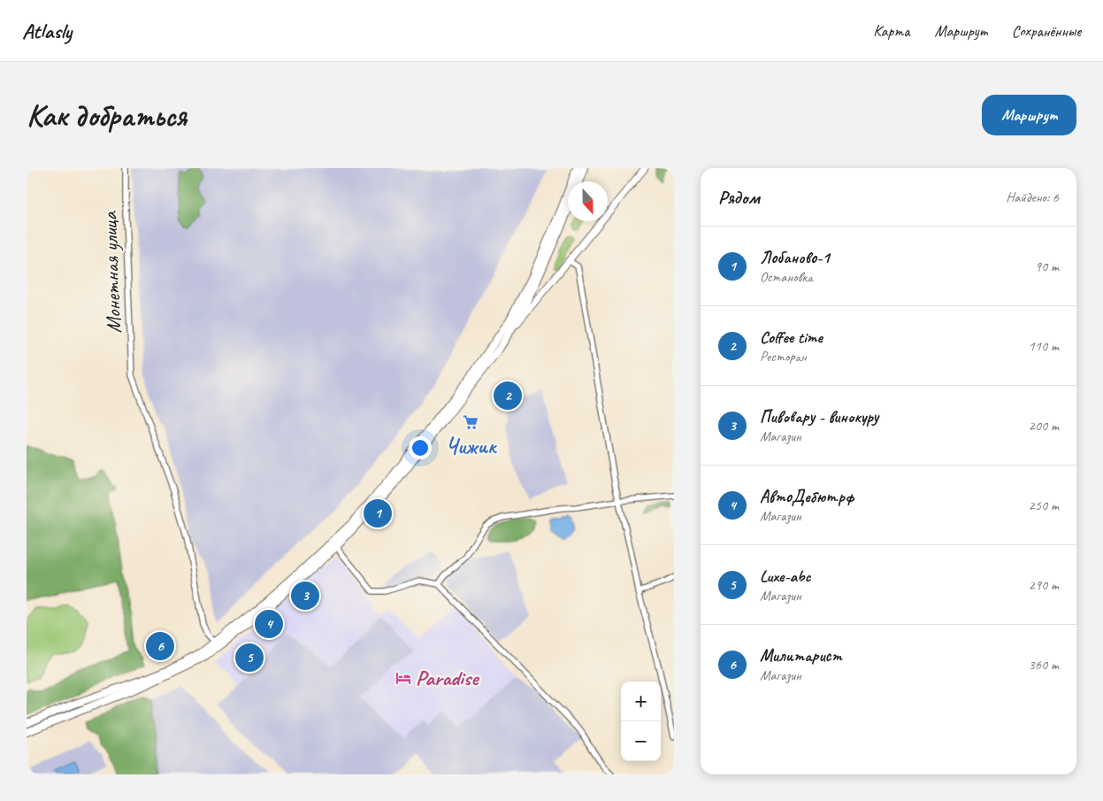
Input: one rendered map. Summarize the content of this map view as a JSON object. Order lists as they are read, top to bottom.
{
  "streets": {
    "street": ["Монетная улица"]
  },
  "places": {
    "supermarket": ["Чижик"],
    "hotel": ["Paradise"]
  },
  "north": "bottom",
  "page": {
    "header": "Atlasly",
    "nav": ["Карта", "Маршрут", "Сохранённые"],
    "buttons": "Маршрут",
    "title": "Как добраться",
    "heading": ["Рядом", "Найдено: 6"],
    "list": [
      {
        "mark": "1",
        "name": "Лобаново-1",
        "note": "Остановка",
        "value": "90 m"
      },
      {
        "mark": "2",
        "name": "Coffee time",
        "note": "Ресторан",
        "value": "110 m"
      },
      {
        "mark": "3",
        "name": "Пивовару - винокуру",
        "note": "Магазин",
        "value": "200 m"
      },
      {
        "mark": "4",
        "name": "АвтоДебют.рф",
        "note": "Магазин",
        "value": "250 m"
      },
      {
        "mark": "5",
        "name": "Luxe-abc",
        "note": "Магазин",
        "value": "290 m"
      },
      {
        "mark": "6",
        "name": "Милитарист",
        "note": "Магазин",
        "value": "360 m"
      }
    ],
    "pins": [
      "2",
      "1",
      "3",
      "4",
      "6",
      "5"
    ],
    "map_buttons": ["+", "−"]
  }
}
